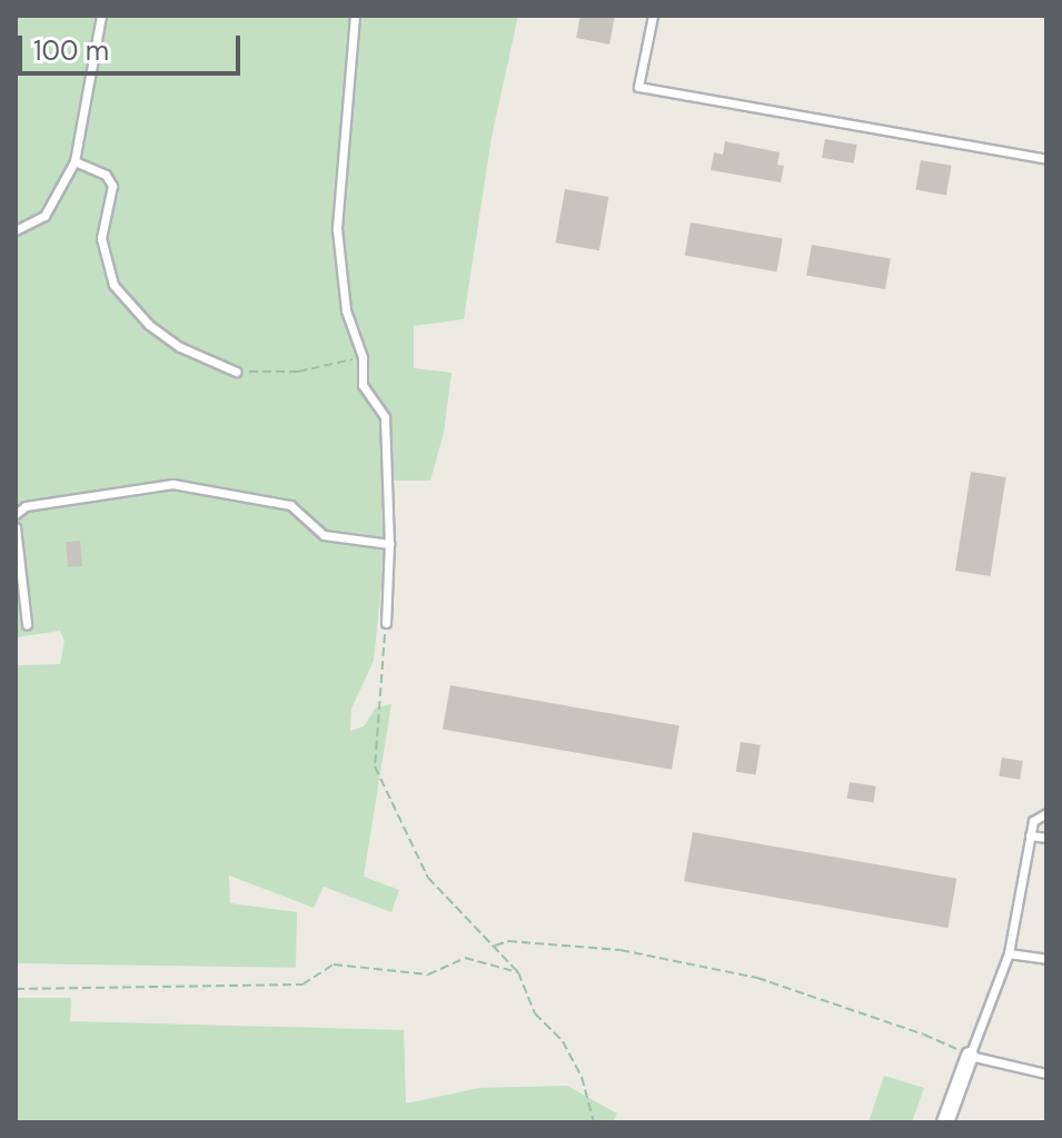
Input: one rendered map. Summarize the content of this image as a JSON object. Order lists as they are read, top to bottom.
{
  "scale_bar": "100 m"
}
